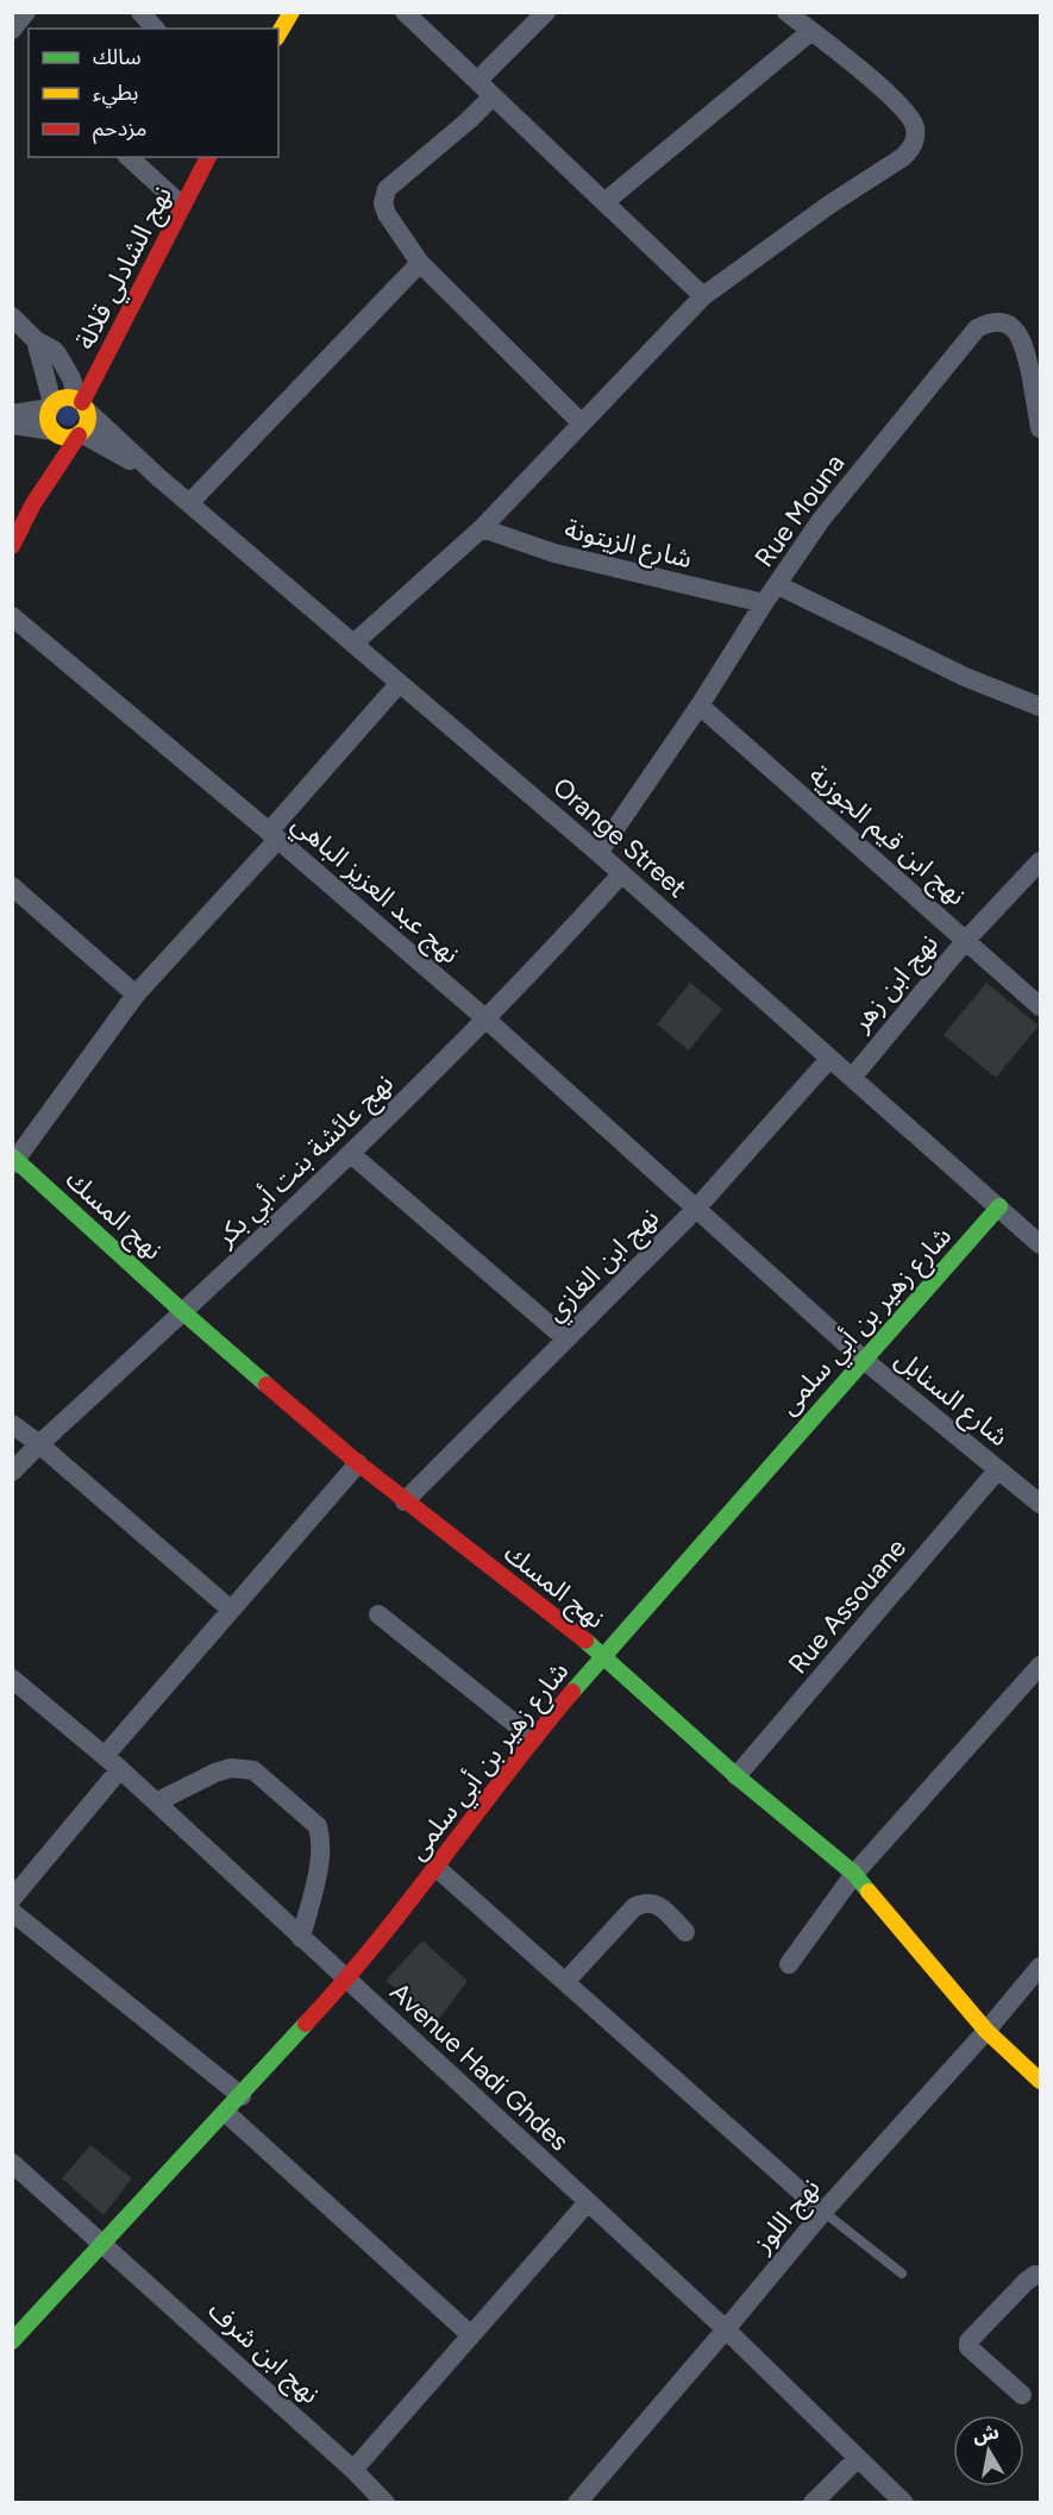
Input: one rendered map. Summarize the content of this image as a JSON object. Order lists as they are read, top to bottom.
{
  "streets": {
    "street": [
      "نهج الشادلي قلالة",
      "Rue Mouna",
      "شارع الزيتونة",
      "نهج ابن قيم الجوزية",
      "Orange Street",
      "نهج عبد العزيز الباهي",
      "نهج ابن زهر",
      "نهج عائشة بنت أبي بكر",
      "نهج المسك",
      "نهج ابن الغازي",
      "شارع زهير بن أبي سلمى",
      "شارع السنابل",
      "Rue Assouane",
      "Avenue Hadi Ghdes",
      "نهج اللوز",
      "نهج ابن شرف"
    ]
  },
  "crossings": [
    ["نهج الشادلي قلالة", "Orange Street"],
    ["Rue Mouna", "شارع الزيتونة"],
    ["Rue Mouna", "نهج ابن قيم الجوزية"],
    ["Rue Mouna", "Orange Street"],
    ["نهج ابن قيم الجوزية", "نهج ابن زهر"],
    ["Orange Street", "نهج ابن زهر"],
    ["Orange Street", "نهج عائشة بنت أبي بكر"],
    ["Orange Street", "نهج ابن الغازي"],
    ["Orange Street", "شارع زهير بن أبي سلمى"],
    ["نهج عبد العزيز الباهي", "نهج عائشة بنت أبي بكر"],
    ["نهج عبد العزيز الباهي", "نهج ابن الغازي"],
    ["نهج عبد العزيز الباهي", "شارع السنابل"],
    ["نهج عائشة بنت أبي بكر", "نهج المسك"],
    ["نهج المسك", "نهج ابن الغازي"],
    ["نهج المسك", "شارع زهير بن أبي سلمى"],
    ["نهج المسك", "Rue Assouane"],
    ["نهج المسك", "نهج اللوز"],
    ["نهج ابن الغازي", "شارع السنابل"],
    ["شارع زهير بن أبي سلمى", "شارع السنابل"],
    ["شارع زهير بن أبي سلمى", "Avenue Hadi Ghdes"],
    ["شارع زهير بن أبي سلمى", "نهج ابن شرف"],
    ["شارع السنابل", "Rue Assouane"],
    ["Avenue Hadi Ghdes", "نهج اللوز"]
  ],
  "legend": ["سالك", "بطيء", "مزدحم"],
  "north": "top"
}
